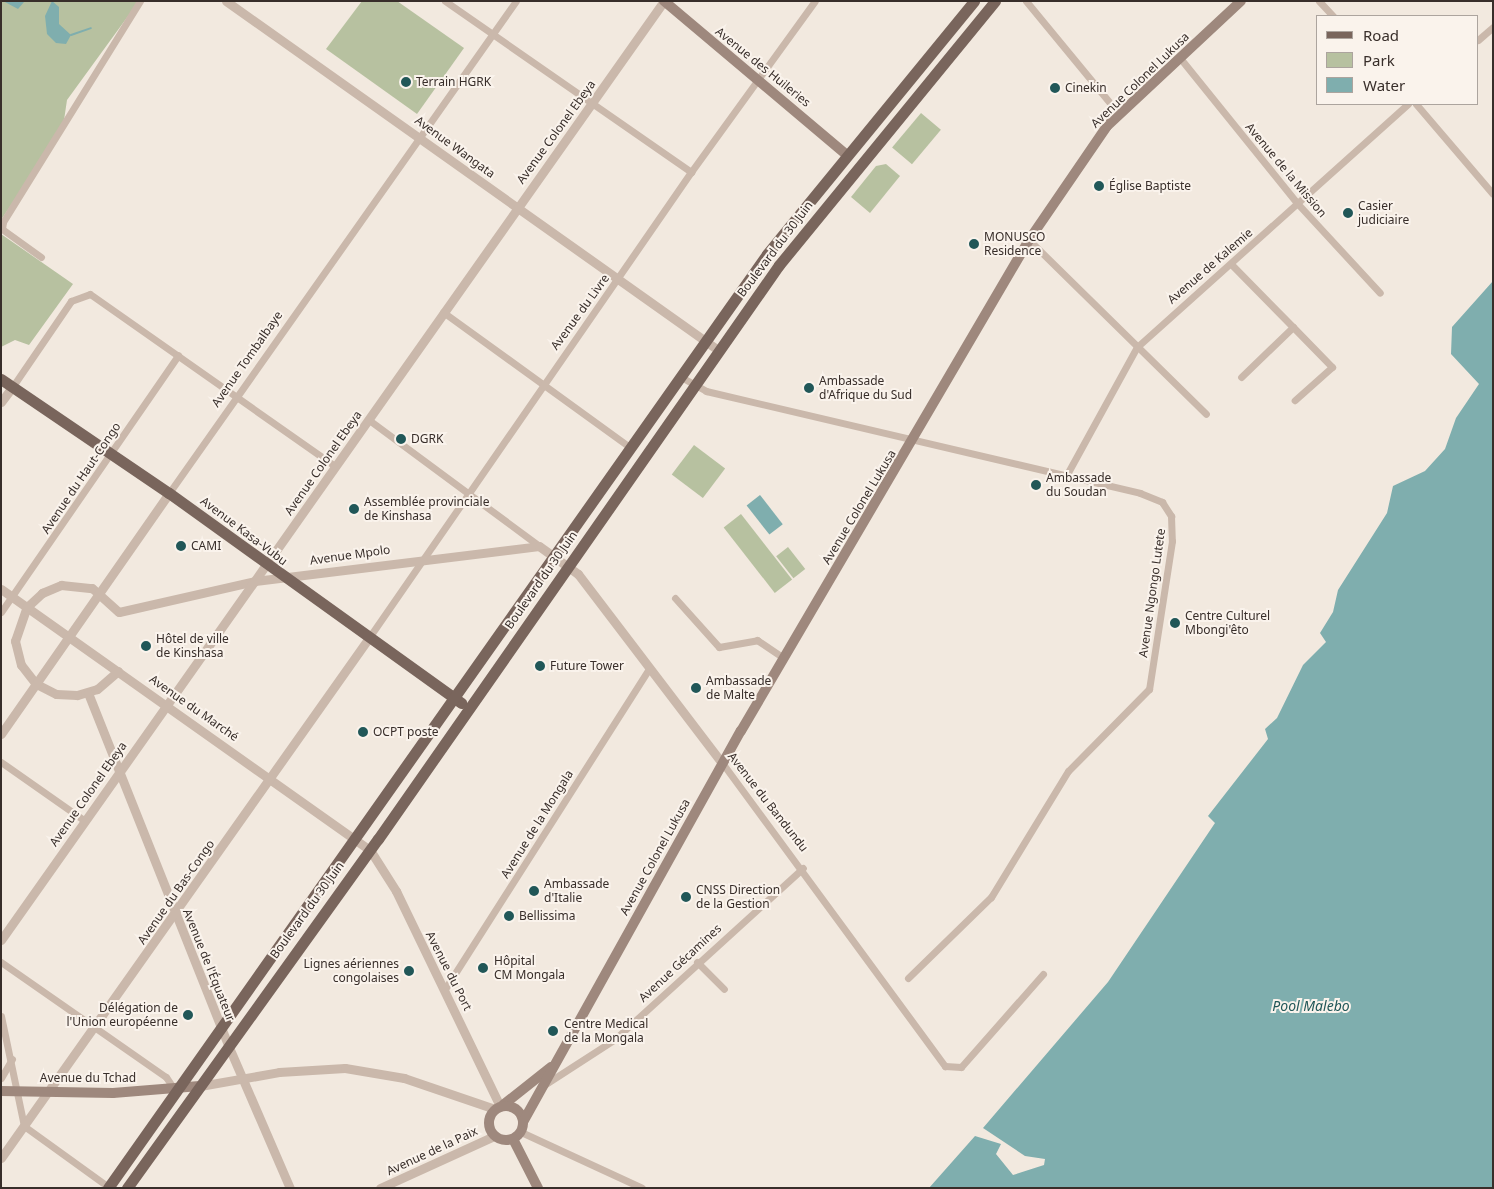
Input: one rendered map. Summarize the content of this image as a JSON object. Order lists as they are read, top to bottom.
{
  "streets": {
    "main road": [
      "Avenue des Huileries",
      "Avenue Colonel Lukusa",
      "Boulevard du 30 Juin",
      "Avenue Kasa-Vubu",
      "Avenue du Tchad"
    ],
    "street": [
      "Avenue Colonel Ebeya",
      "Avenue Wangata",
      "Avenue de la Mission",
      "Avenue de Kalemie",
      "Avenue du Livre",
      "Avenue Tombalbaye",
      "Avenue du Haut-Congo",
      "Avenue Mpolo",
      "Avenue Ngongo Lutete",
      "Avenue du Marché",
      "Avenue du Bandundu",
      "Avenue de la Mongala",
      "Avenue du Bas-Congo",
      "Avenue Gécamines",
      "Avenue de l'Équateur",
      "Avenue du Port",
      "Avenue de la Paix"
    ]
  },
  "crossings": [
    ["Avenue des Huileries", "Avenue Colonel Ebeya"],
    ["Avenue des Huileries", "Boulevard du 30 Juin"],
    ["Avenue des Huileries", "Avenue du Livre"],
    ["Avenue Colonel Lukusa", "Avenue de la Mission"],
    ["Avenue Colonel Lukusa", "Avenue Ngongo Lutete"],
    ["Avenue Colonel Lukusa", "Avenue du Bandundu"],
    ["Avenue Colonel Lukusa", "Avenue Gécamines"],
    ["Avenue Colonel Lukusa", "Avenue du Port"],
    ["Avenue Colonel Lukusa", "Avenue de la Paix"],
    ["Avenue Colonel Ebeya", "Avenue Wangata"],
    ["Avenue Colonel Ebeya", "Avenue Kasa-Vubu"],
    ["Avenue Colonel Ebeya", "Avenue Mpolo"],
    ["Avenue Colonel Ebeya", "Avenue du Marché"],
    ["Avenue Colonel Ebeya", "Avenue de l'Équateur"],
    ["Avenue Wangata", "Boulevard du 30 Juin"],
    ["Avenue Wangata", "Avenue du Livre"],
    ["Avenue Wangata", "Avenue Tombalbaye"],
    ["Avenue de la Mission", "Avenue de Kalemie"],
    ["Boulevard du 30 Juin", "Avenue Kasa-Vubu"],
    ["Boulevard du 30 Juin", "Avenue Ngongo Lutete"],
    ["Boulevard du 30 Juin", "Avenue du Marché"],
    ["Boulevard du 30 Juin", "Avenue du Bandundu"],
    ["Boulevard du 30 Juin", "Avenue de l'Équateur"],
    ["Boulevard du 30 Juin", "Avenue du Port"],
    ["Boulevard du 30 Juin", "Avenue du Tchad"],
    ["Avenue de Kalemie", "Avenue Ngongo Lutete"],
    ["Avenue du Livre", "Avenue Kasa-Vubu"],
    ["Avenue du Livre", "Avenue Mpolo"],
    ["Avenue du Livre", "Avenue du Bas-Congo"],
    ["Avenue Tombalbaye", "Avenue Kasa-Vubu"],
    ["Avenue Tombalbaye", "Avenue Mpolo"],
    ["Avenue Tombalbaye", "Avenue du Marché"],
    ["Avenue du Haut-Congo", "Avenue Kasa-Vubu"],
    ["Avenue du Haut-Congo", "Avenue du Marché"],
    ["Avenue Kasa-Vubu", "Avenue Mpolo"],
    ["Avenue Kasa-Vubu", "Avenue du Bas-Congo"],
    ["Avenue du Marché", "Avenue du Bas-Congo"],
    ["Avenue du Marché", "Avenue du Port"],
    ["Avenue du Bandundu", "Avenue de la Mongala"],
    ["Avenue du Bandundu", "Avenue Gécamines"],
    ["Avenue de la Mongala", "Avenue du Port"],
    ["Avenue du Bas-Congo", "Avenue de l'Équateur"],
    ["Avenue du Bas-Congo", "Avenue du Tchad"],
    ["Avenue du Port", "Avenue de la Paix"]
  ],
  "water": ["Pool Malebo"],
  "places": [
    "Terrain HGRK",
    "Cinekin",
    "Église Baptiste",
    "Casier judiciaire",
    "MONUSCO Residence",
    "Ambassade d'Afrique du Sud",
    "DGRK",
    "Ambassade du Soudan",
    "Assemblée provinciale de Kinshasa",
    "CAMI",
    "Centre Culturel Mbongi'êto",
    "Hôtel de ville de Kinshasa",
    "Future Tower",
    "Ambassade de Malte",
    "OCPT poste",
    "Ambassade d'Italie",
    "CNSS Direction de la Gestion",
    "Bellissima",
    "Hôpital CM Mongala",
    "Lignes aériennes congolaises",
    "Délégation de l'Union européenne",
    "Centre Medical de la Mongala"
  ],
  "legend": ["Road", "Park", "Water"]
}
